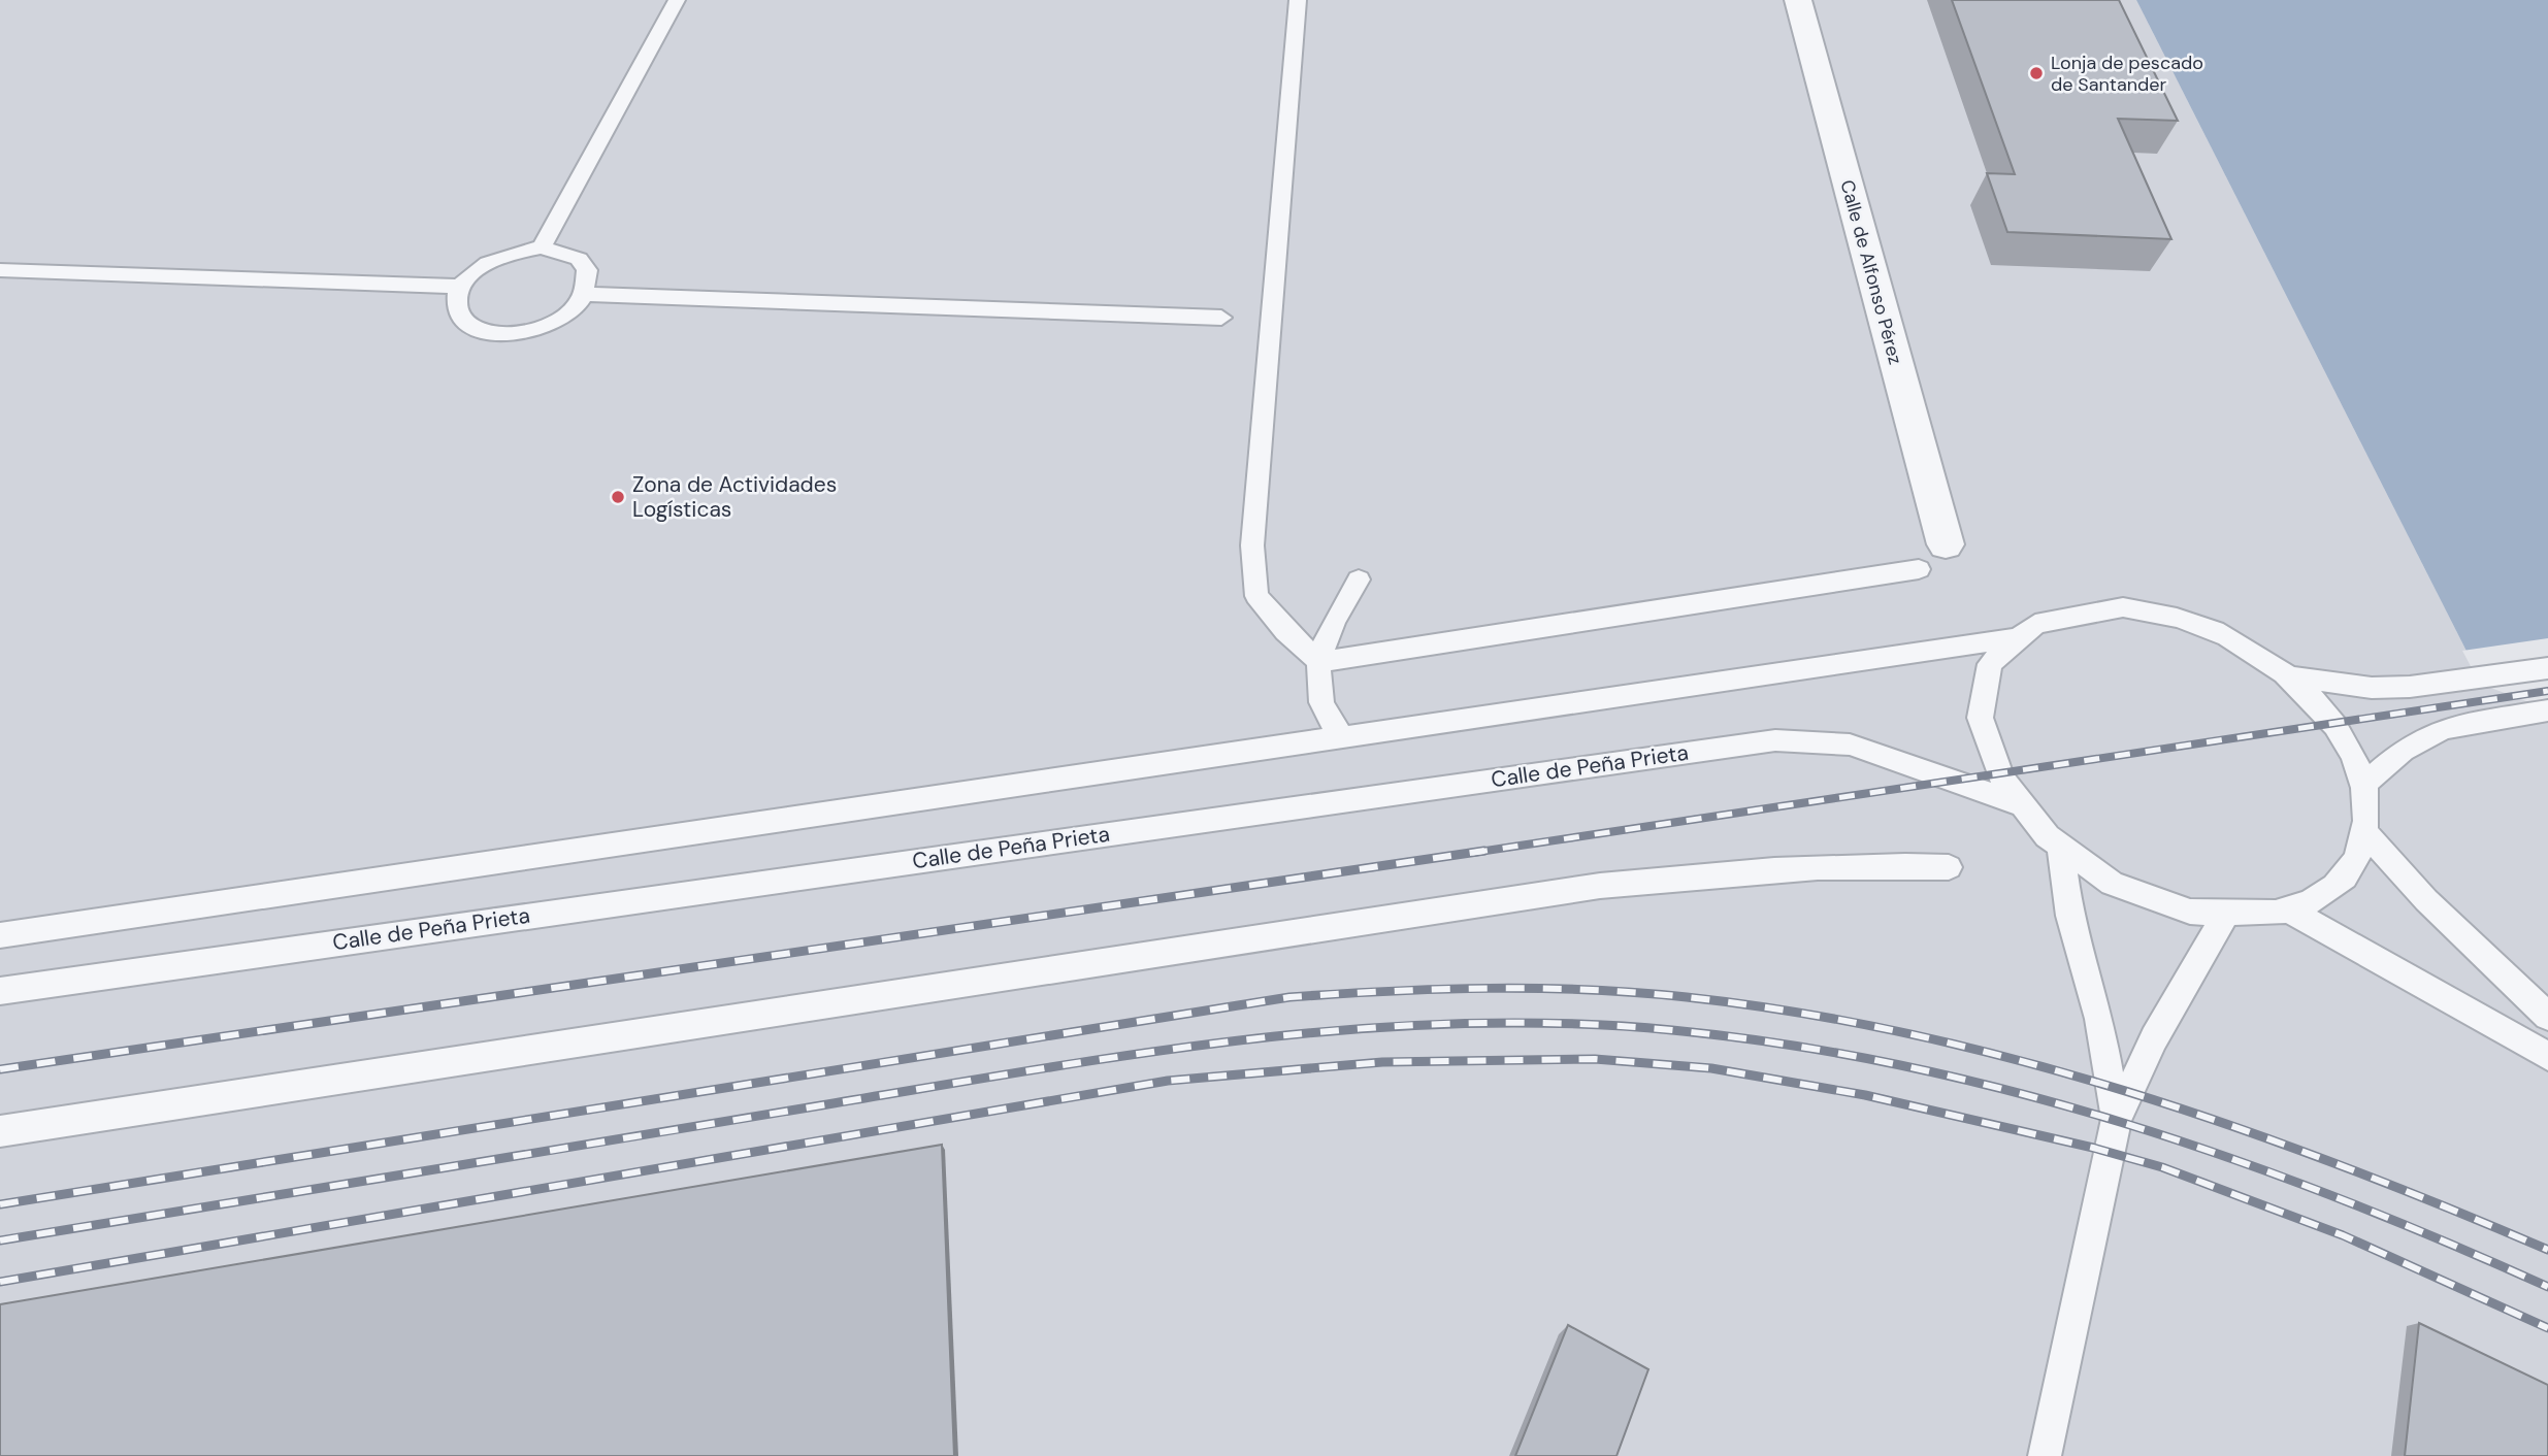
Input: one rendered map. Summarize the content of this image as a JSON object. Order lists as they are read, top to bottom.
{
  "streets": {
    "street": ["Calle de Alfonso Pérez"],
    "lane": ["Calle de Peña Prieta"]
  },
  "places": ["Lonja de pescado de Santander", "Zona de Actividades Logísticas"]
}
